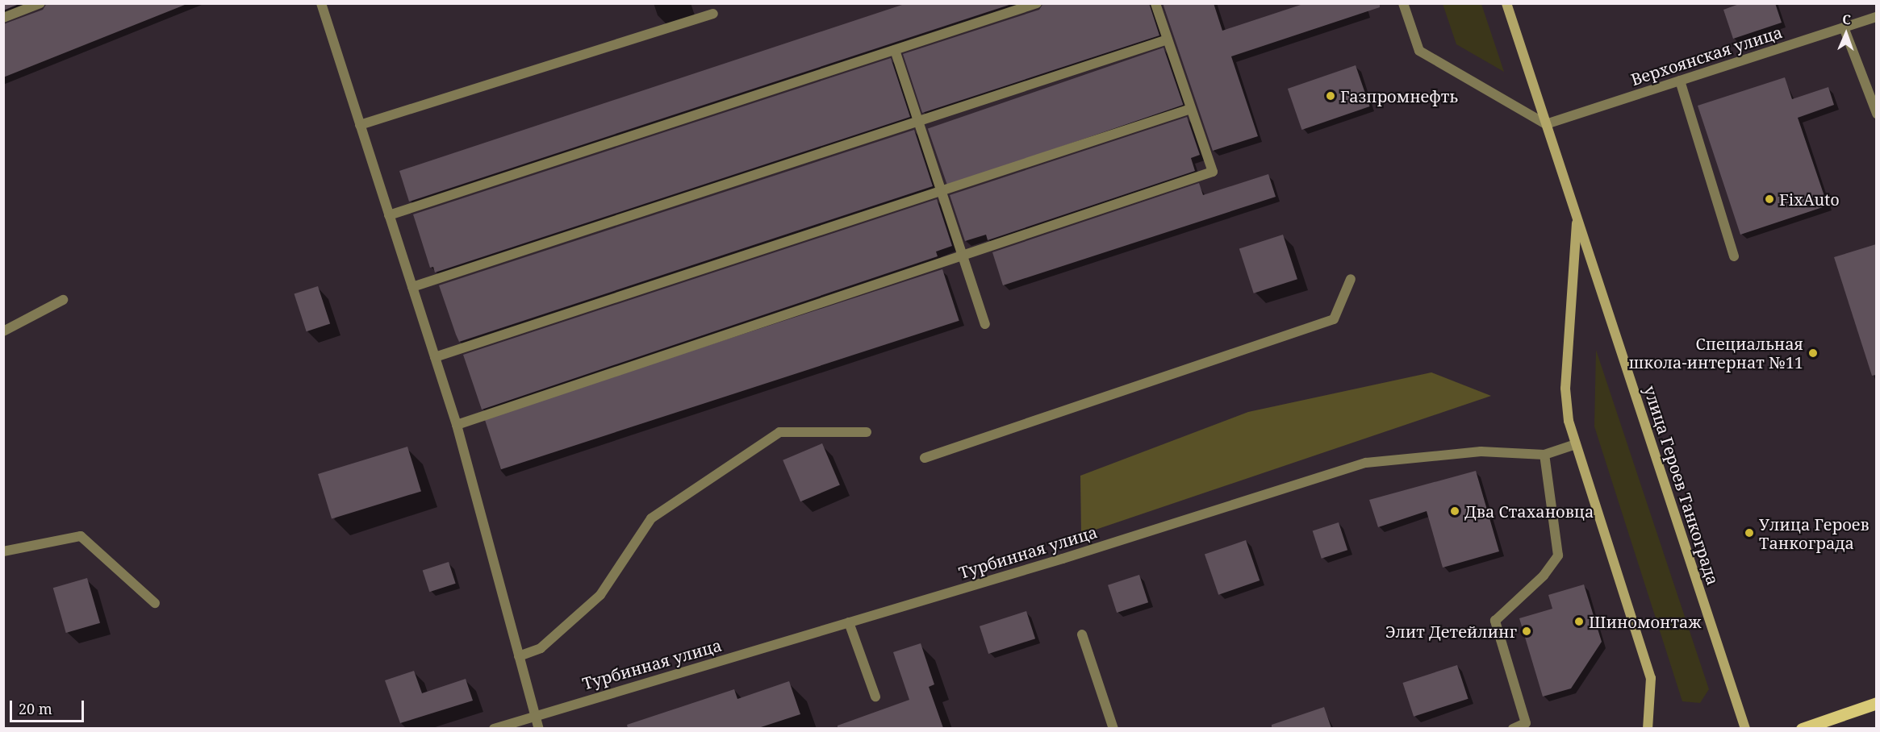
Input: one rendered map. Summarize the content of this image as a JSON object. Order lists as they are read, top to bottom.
{
  "streets": {
    "main road": ["улица Героев Танкограда"],
    "street": ["Верхоянская улица", "Турбинная улица"]
  },
  "crossings": [
    ["Верхоянская улица", "улица Героев Танкограда"]
  ],
  "places": [
    "Газпромнефть",
    "FixAuto",
    "Специальная школа-интернат №11",
    "Два Стахановца",
    "Улица Героев Танкограда",
    "Шиномонтаж",
    "Элит Детейлинг"
  ],
  "scale_bar": "20 m",
  "north": "top"
}
